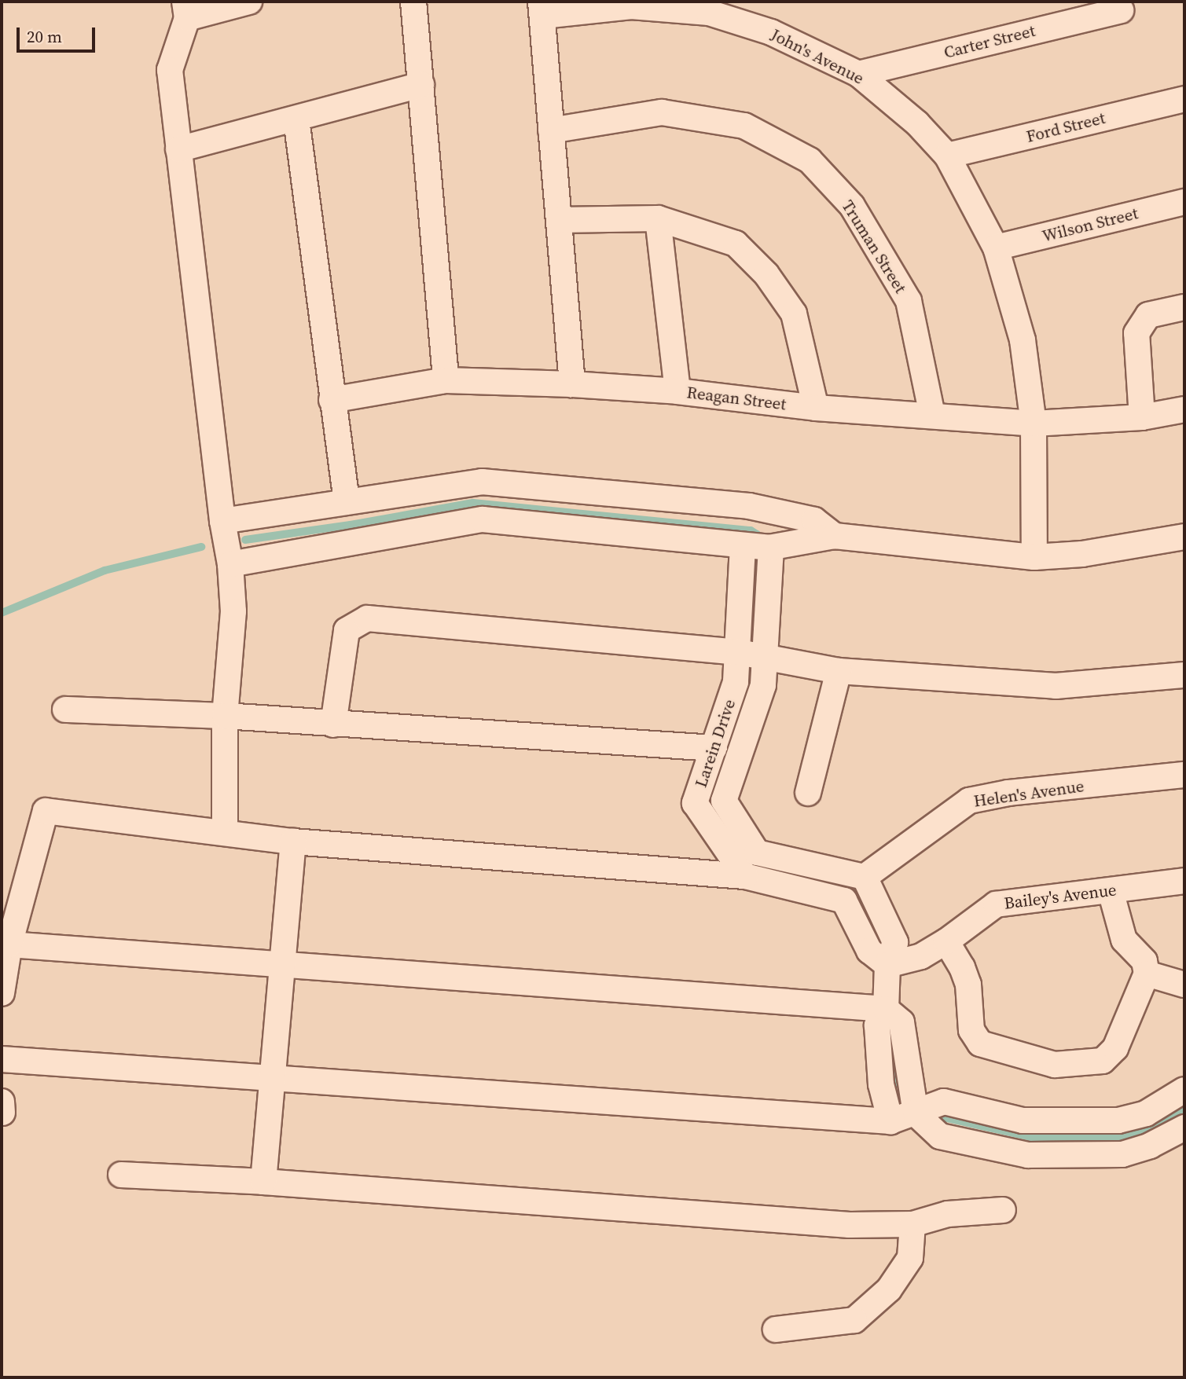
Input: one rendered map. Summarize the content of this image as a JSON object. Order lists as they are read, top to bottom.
{
  "streets": {
    "street": [
      "Carter Street",
      "John's Avenue",
      "Ford Street",
      "Wilson Street",
      "Truman Street",
      "Reagan Street",
      "Larein Drive",
      "Helen's Avenue",
      "Bailey's Avenue"
    ]
  },
  "crossings": [
    ["Carter Street", "John's Avenue"],
    ["John's Avenue", "Ford Street"],
    ["John's Avenue", "Wilson Street"],
    ["John's Avenue", "Reagan Street"],
    ["Truman Street", "Reagan Street"],
    ["Larein Drive", "Helen's Avenue"]
  ],
  "scale_bar": "20 m"
}
